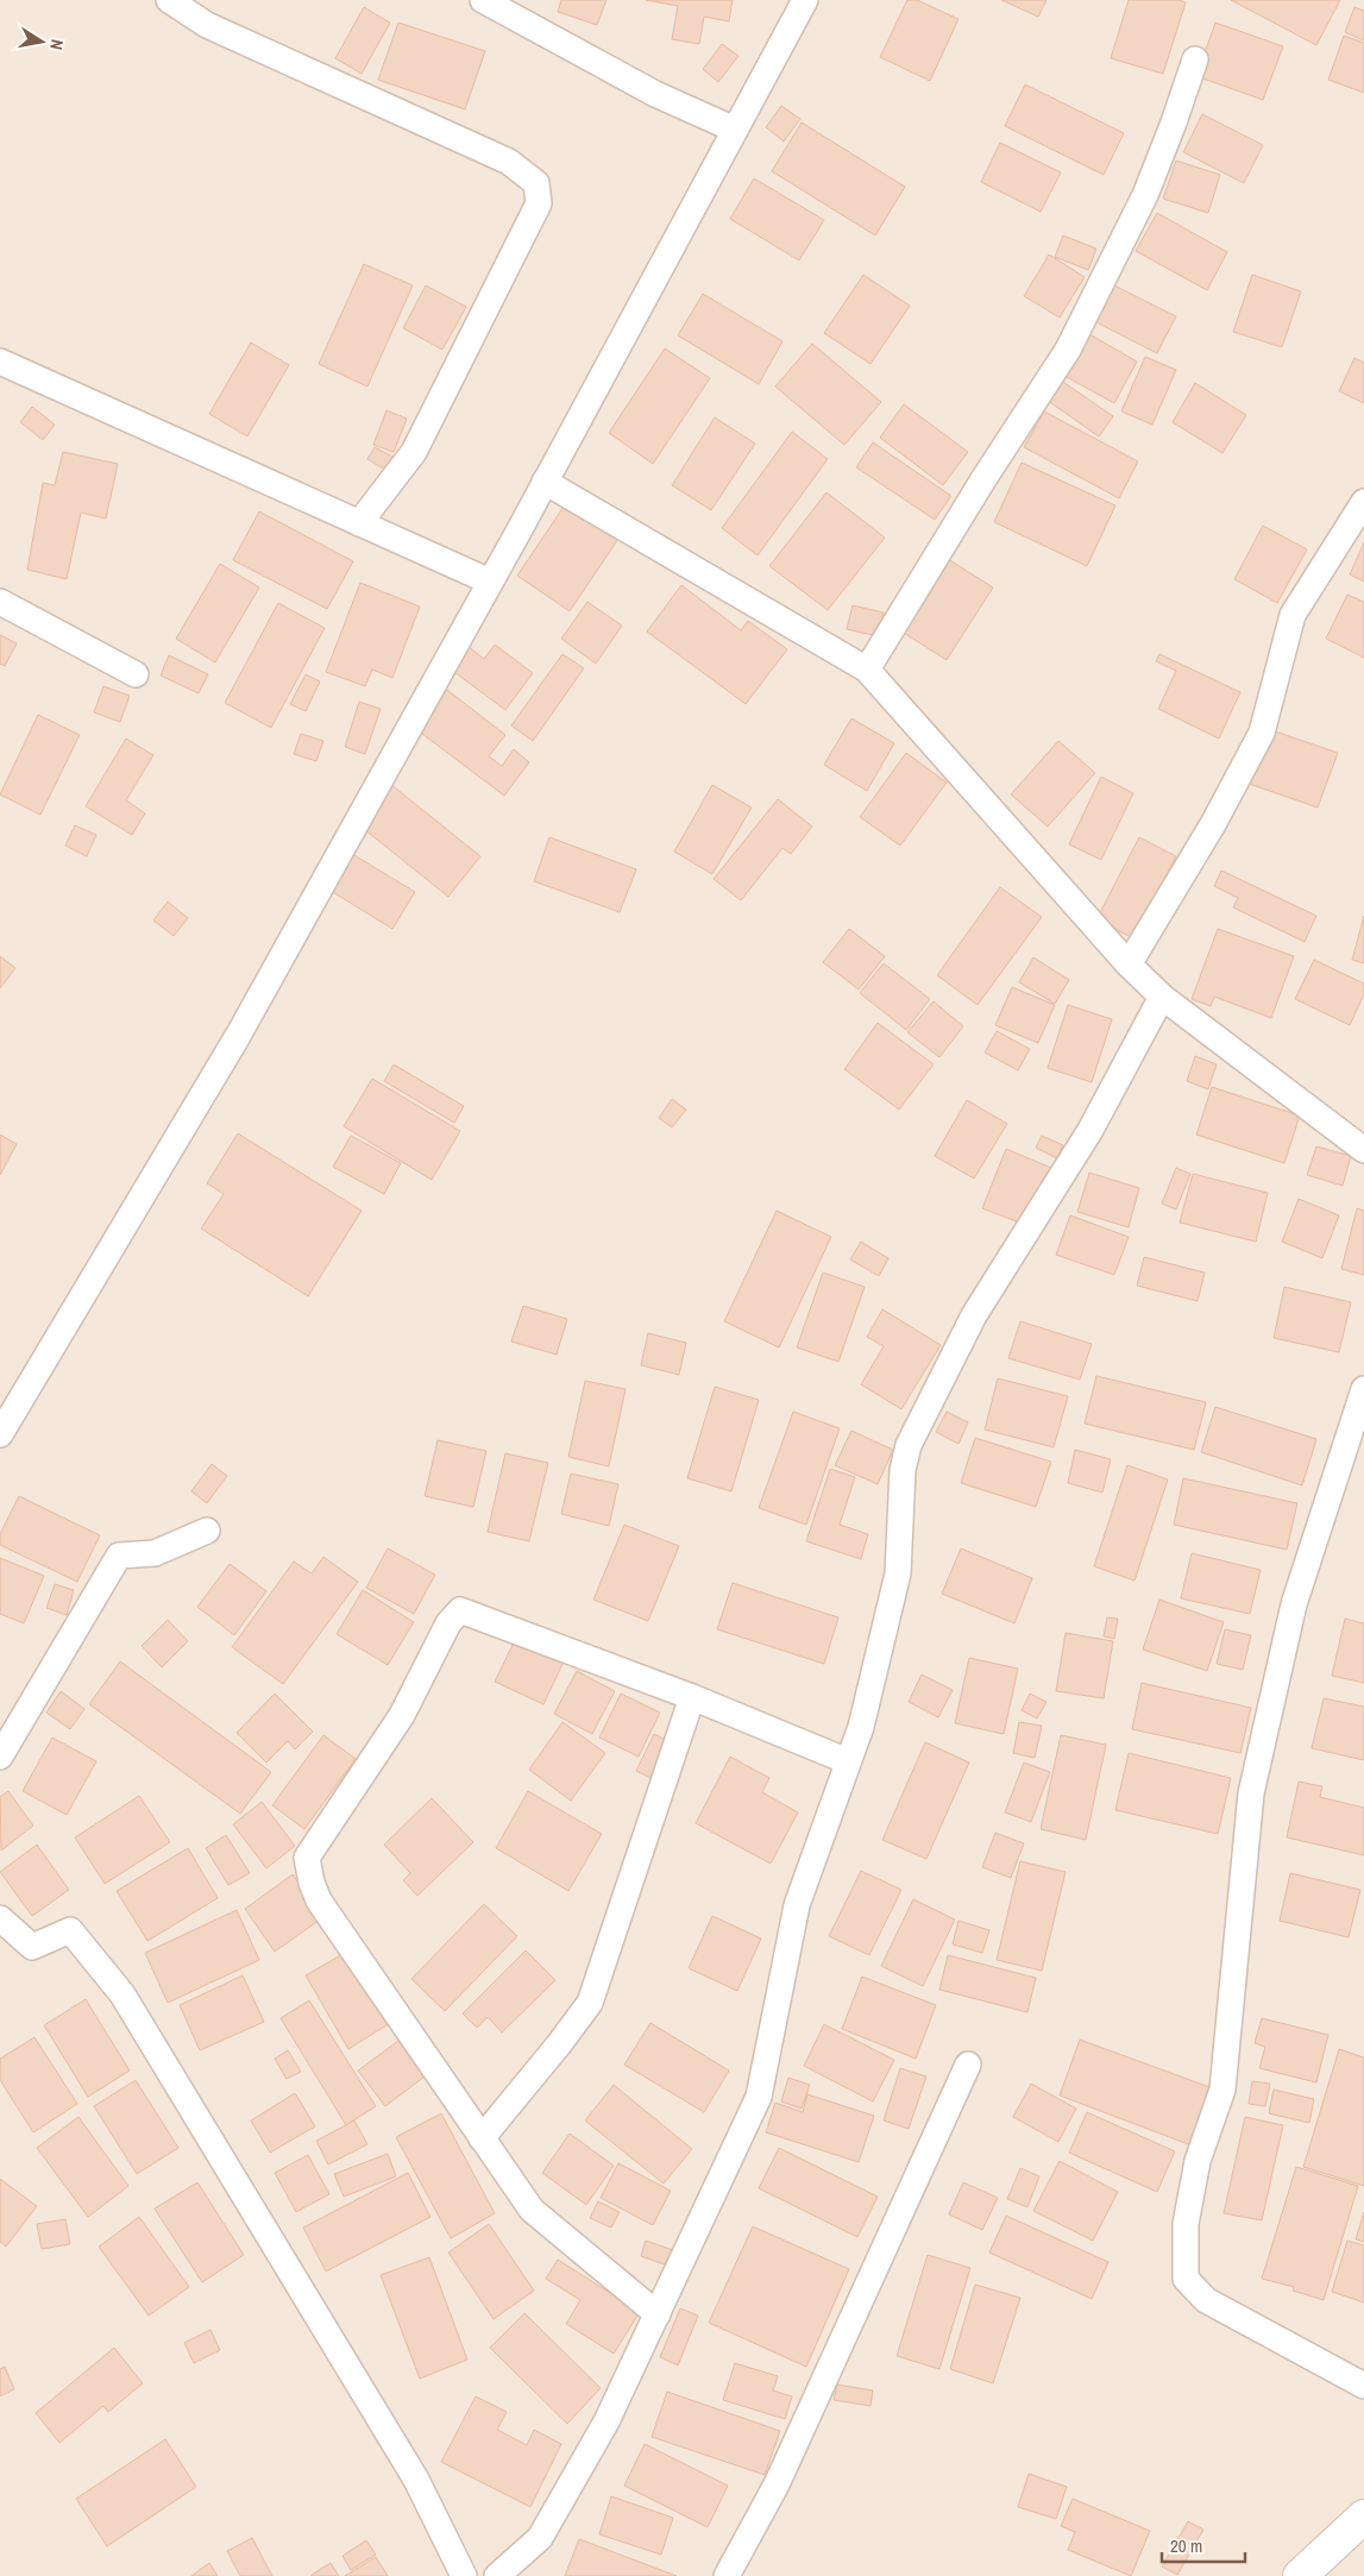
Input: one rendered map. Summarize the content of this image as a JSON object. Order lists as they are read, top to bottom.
{
  "scale_bar": "20 m",
  "north": "right"
}
